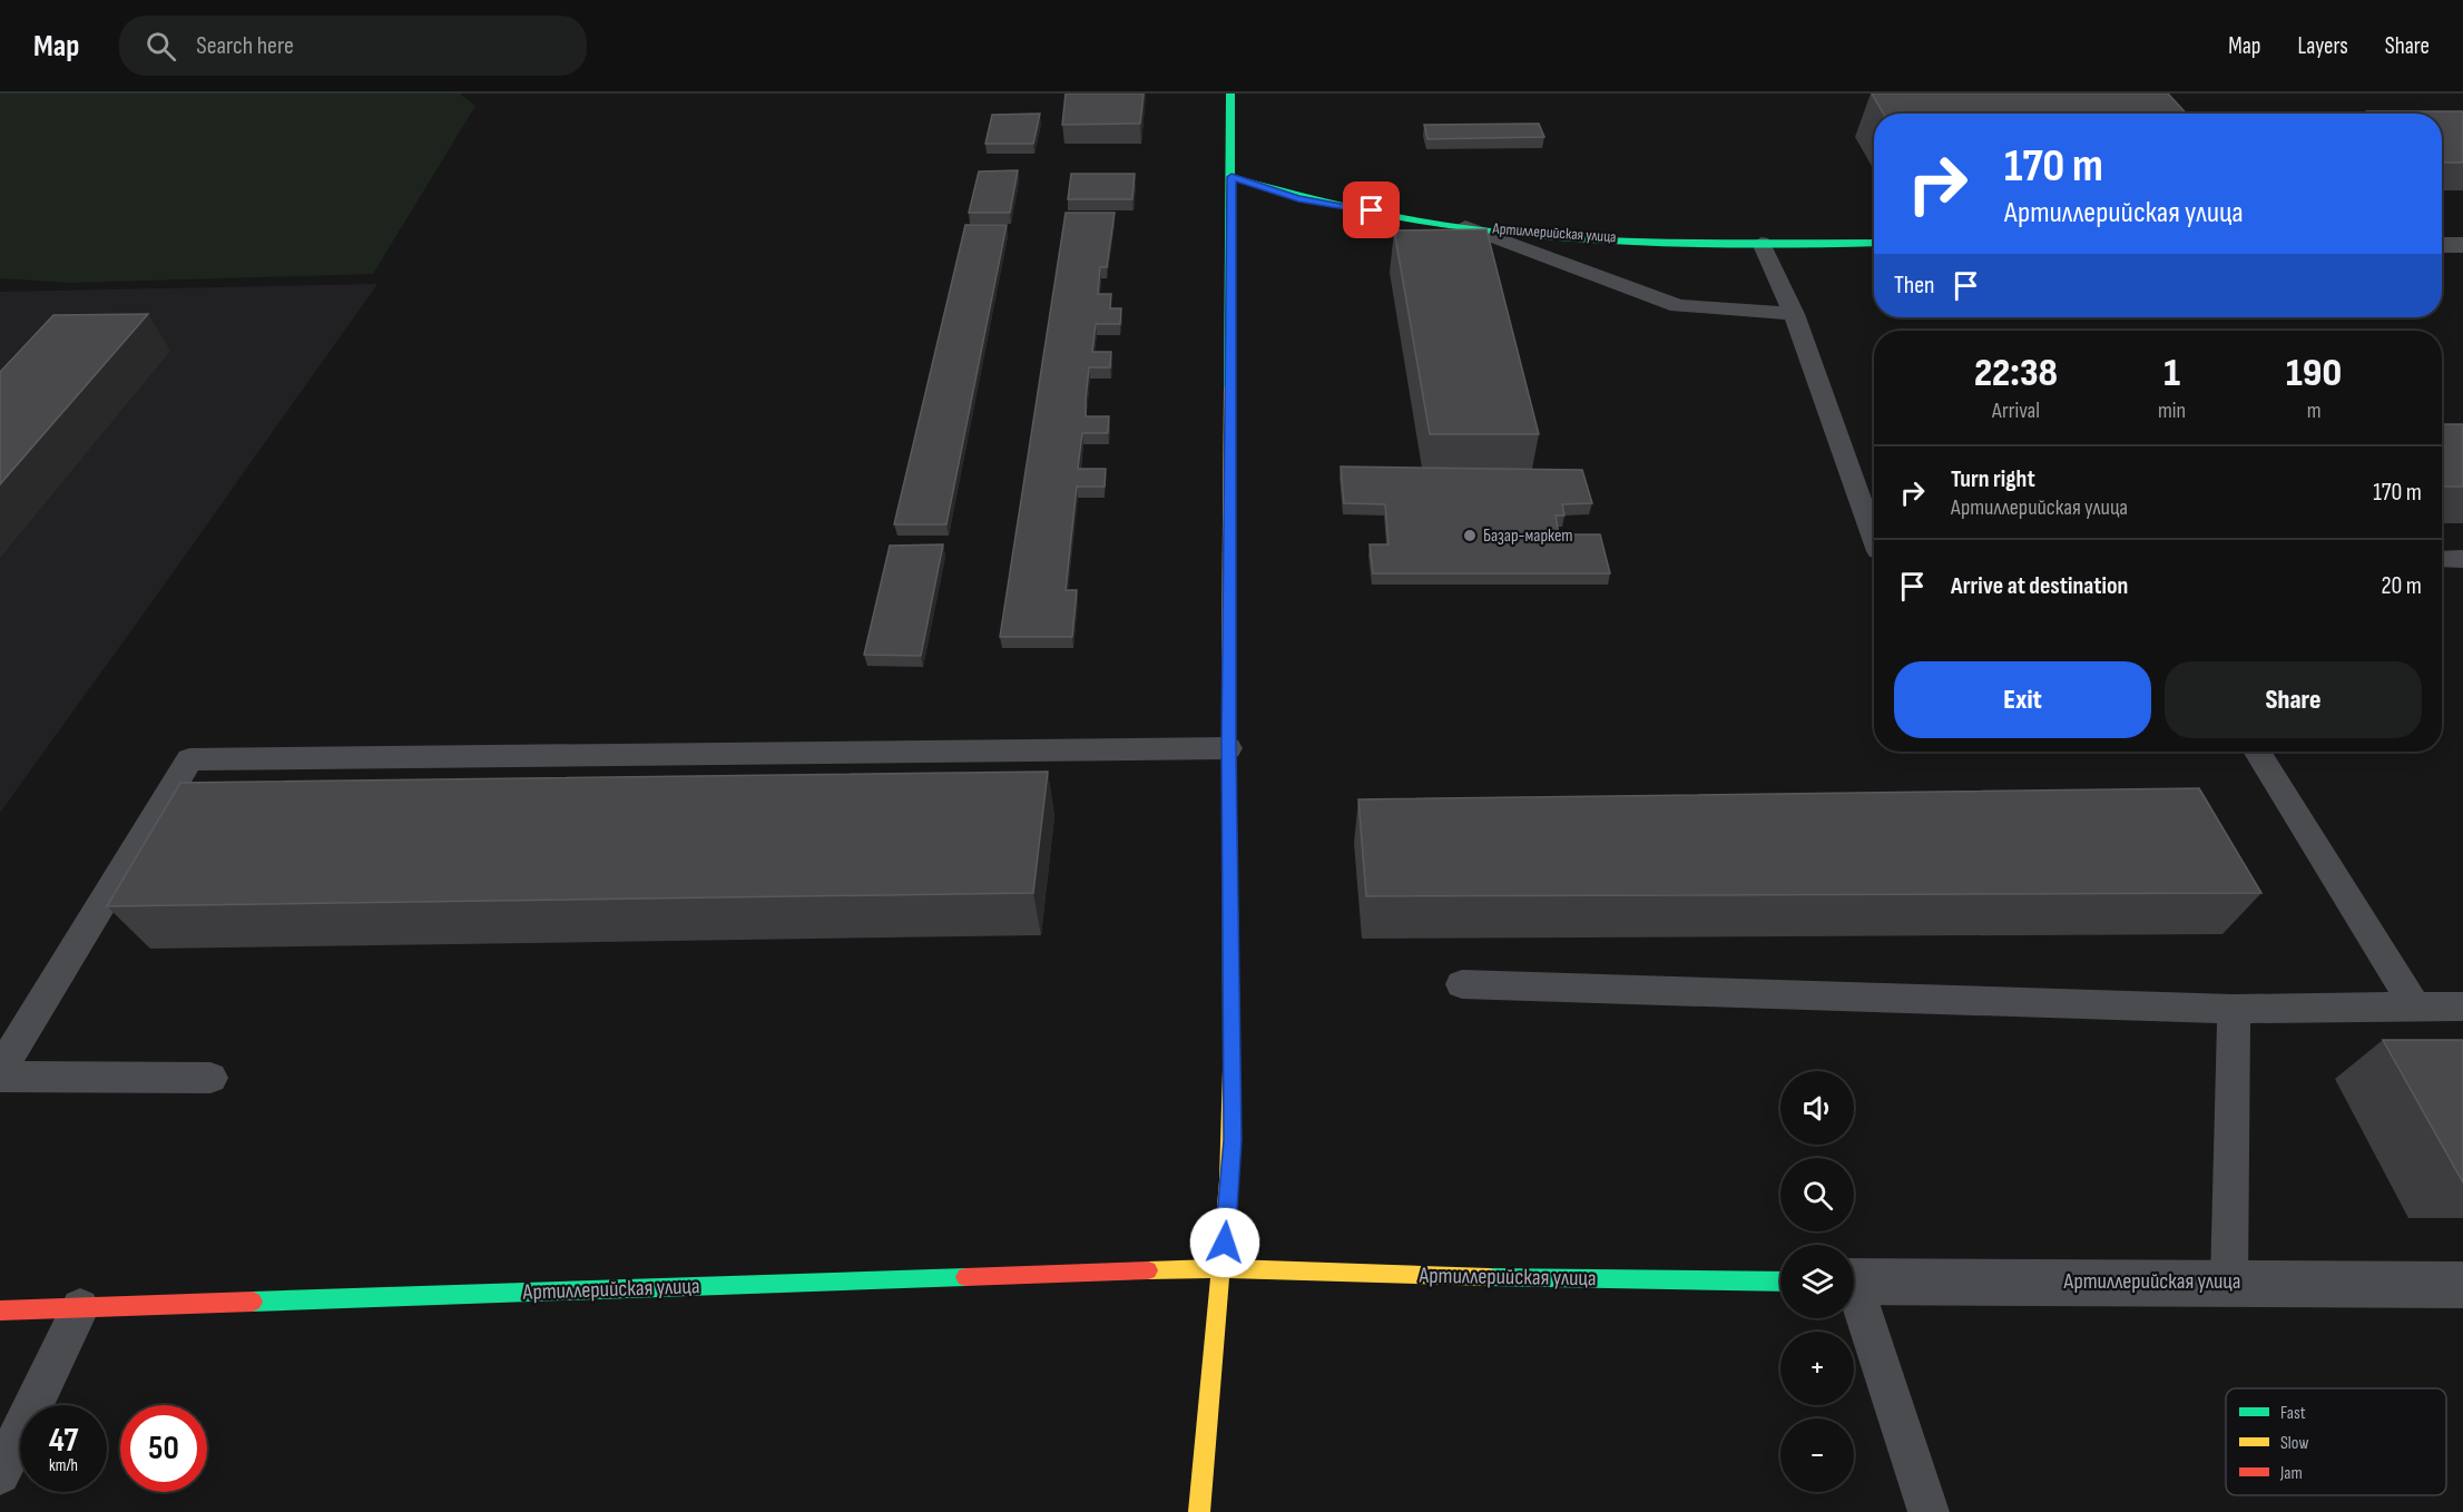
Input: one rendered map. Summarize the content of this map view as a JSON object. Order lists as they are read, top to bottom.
{
  "streets": {
    "street": ["Артиллерийская улица"]
  },
  "places": ["Базар-маркет"],
  "legend": ["Fast", "Slow", "Jam"],
  "page": {
    "header": "Map",
    "search": "Search here",
    "nav": ["Map", "Layers", "Share"],
    "turn": ["170 m", "Артиллерийская улица"],
    "then": "Then",
    "eta": [
      "22:38",
      "Arrival",
      "1",
      "min",
      "190",
      "m"
    ],
    "list": [
      {
        "name": "Turn right",
        "note": "Артиллерийская улица",
        "value": "170 m"
      },
      {
        "name": "Arrive at destination",
        "value": "20 m"
      }
    ],
    "buttons": ["Exit", "Share"],
    "map_buttons": ["+", "−"],
    "speed": "47 km/h",
    "limit": "50"
  }
}
